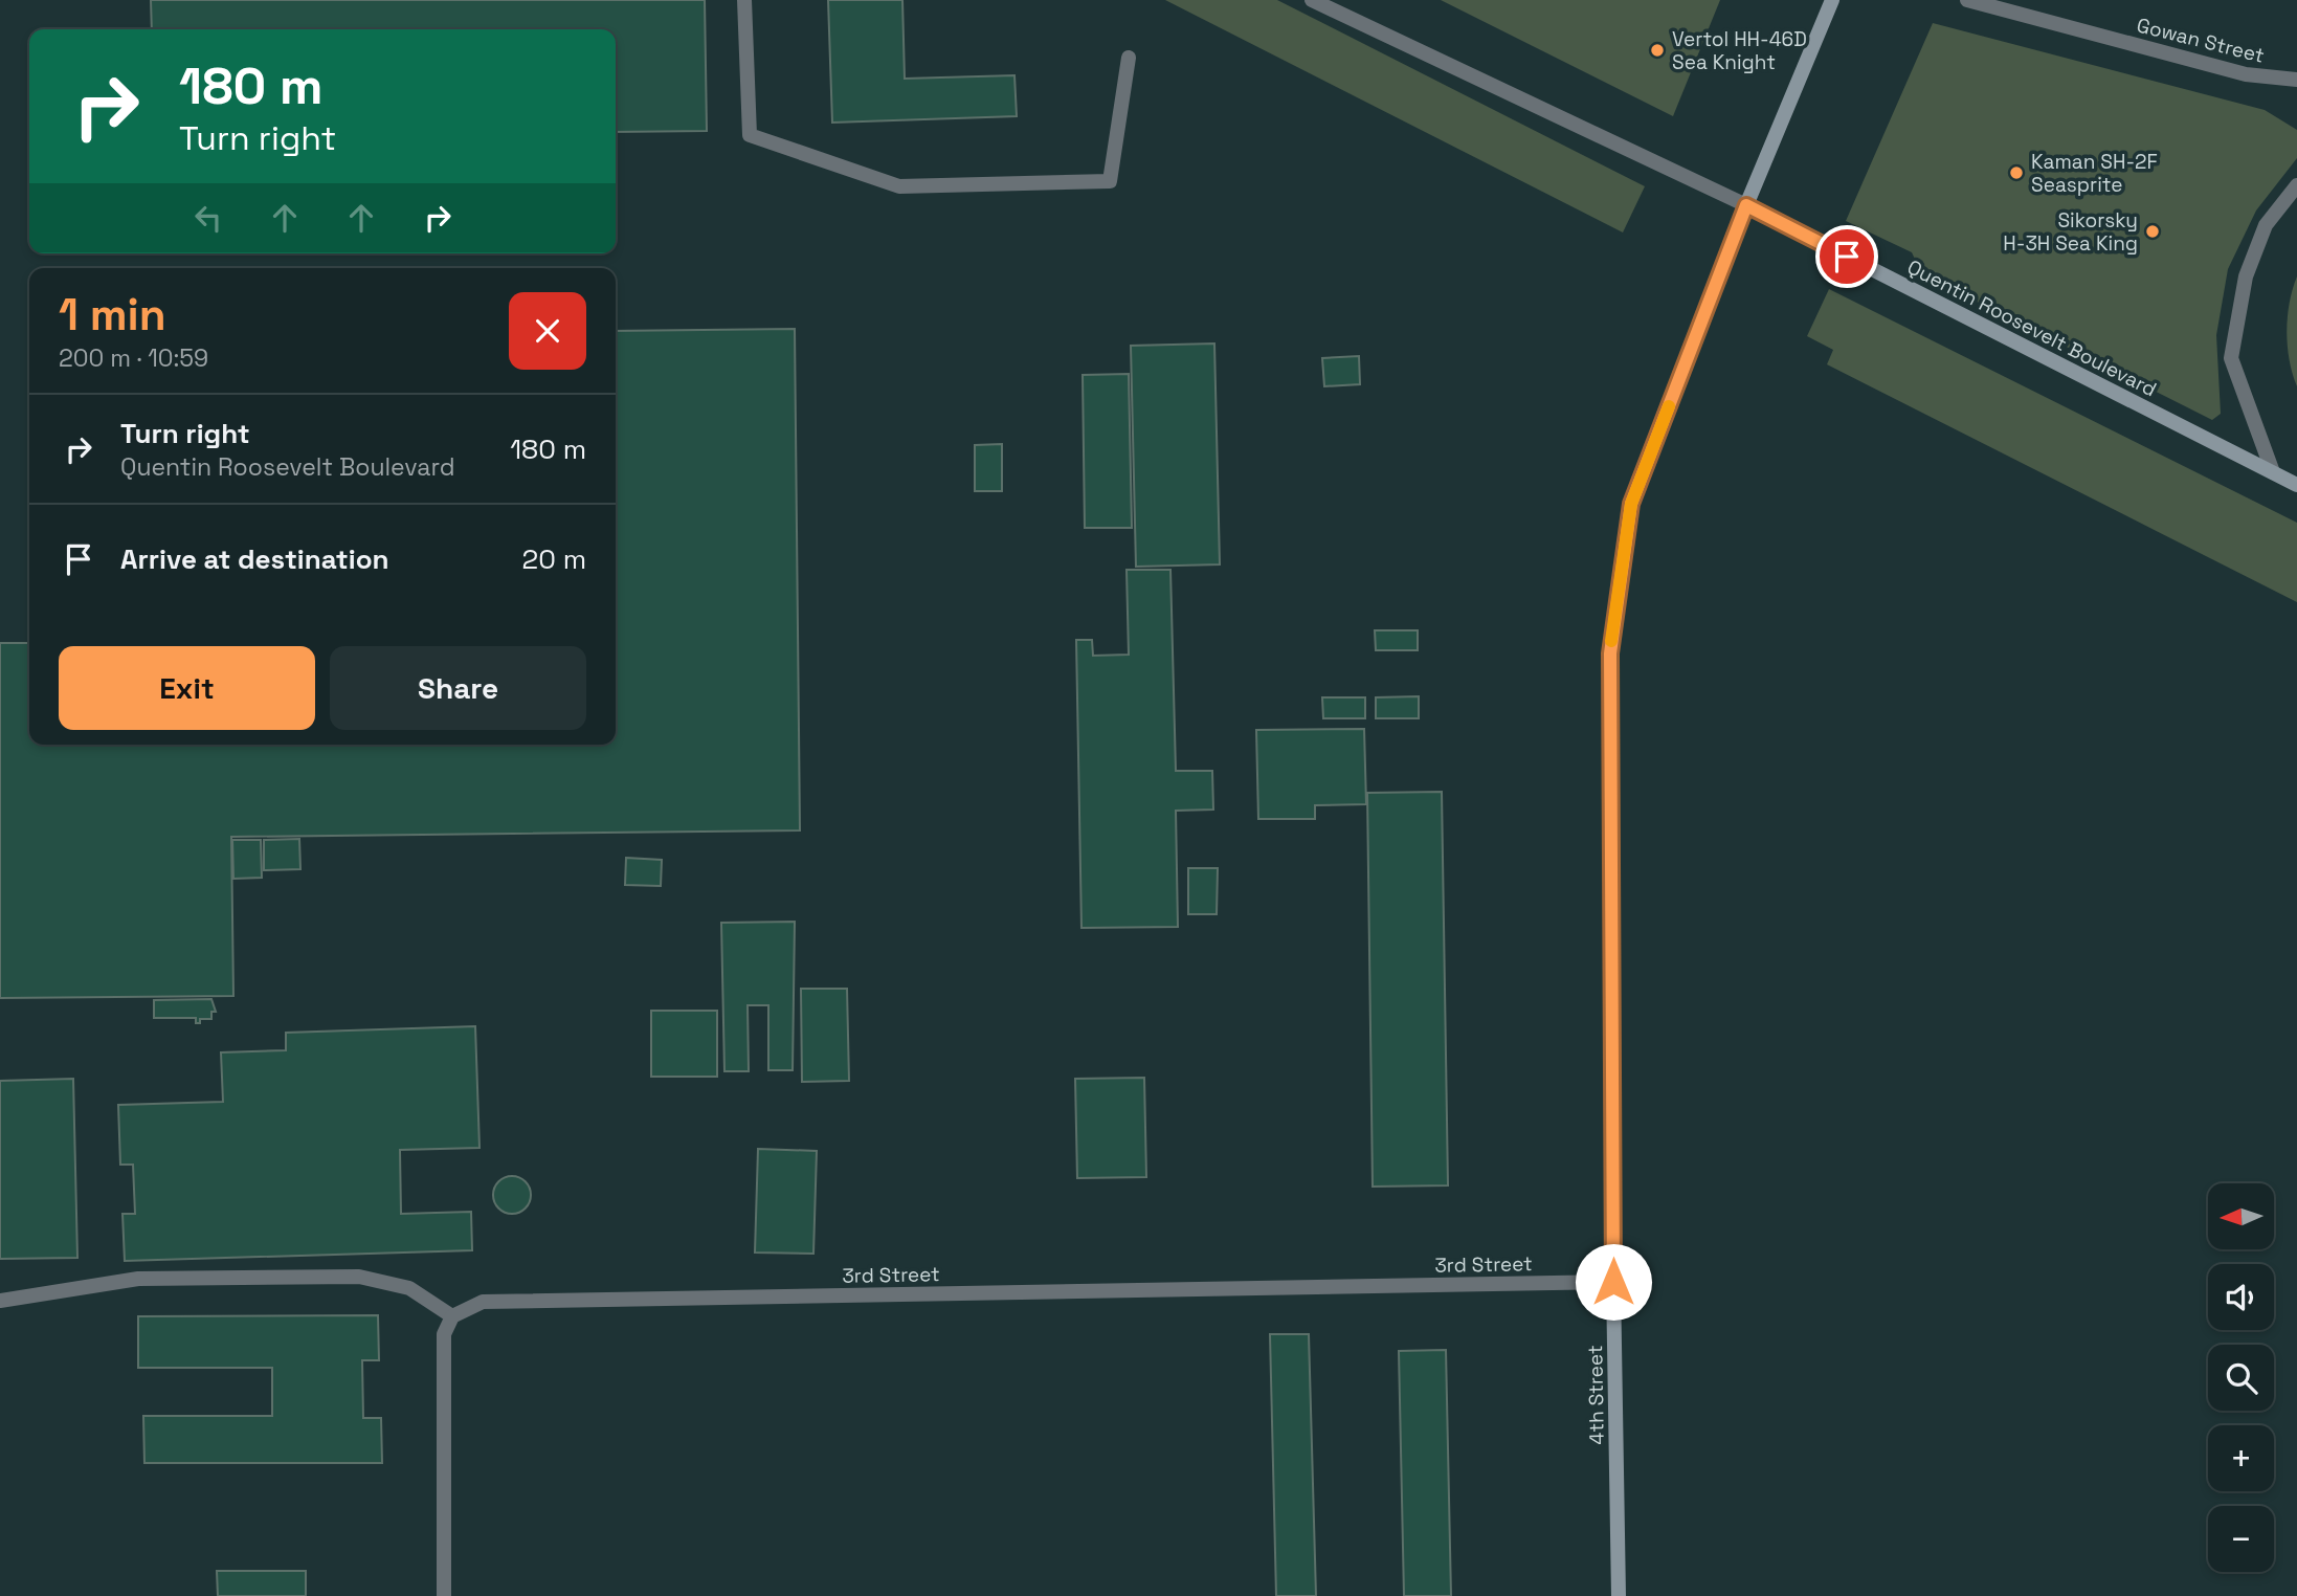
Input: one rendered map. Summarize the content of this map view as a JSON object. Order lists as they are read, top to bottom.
{
  "streets": {
    "main road": ["Quentin Roosevelt Boulevard", "4th Street"],
    "street": ["Gowan Street", "3rd Street"]
  },
  "crossings": [
    ["Quentin Roosevelt Boulevard", "4th Street"],
    ["3rd Street", "4th Street"]
  ],
  "places": ["Vertol HH-46D Sea Knight", "Kaman SH-2F Seasprite", "Sikorsky H-3H Sea King"],
  "north": "left",
  "page": {
    "turn": ["180 m", "Turn right"],
    "heading": ["1 min", "200 m · 10:59"],
    "list": [
      {
        "name": "Turn right",
        "note": "Quentin Roosevelt Boulevard",
        "value": "180 m"
      },
      {
        "name": "Arrive at destination",
        "value": "20 m"
      }
    ],
    "buttons": ["Exit", "Share"],
    "map_buttons": ["+", "−"]
  }
}
